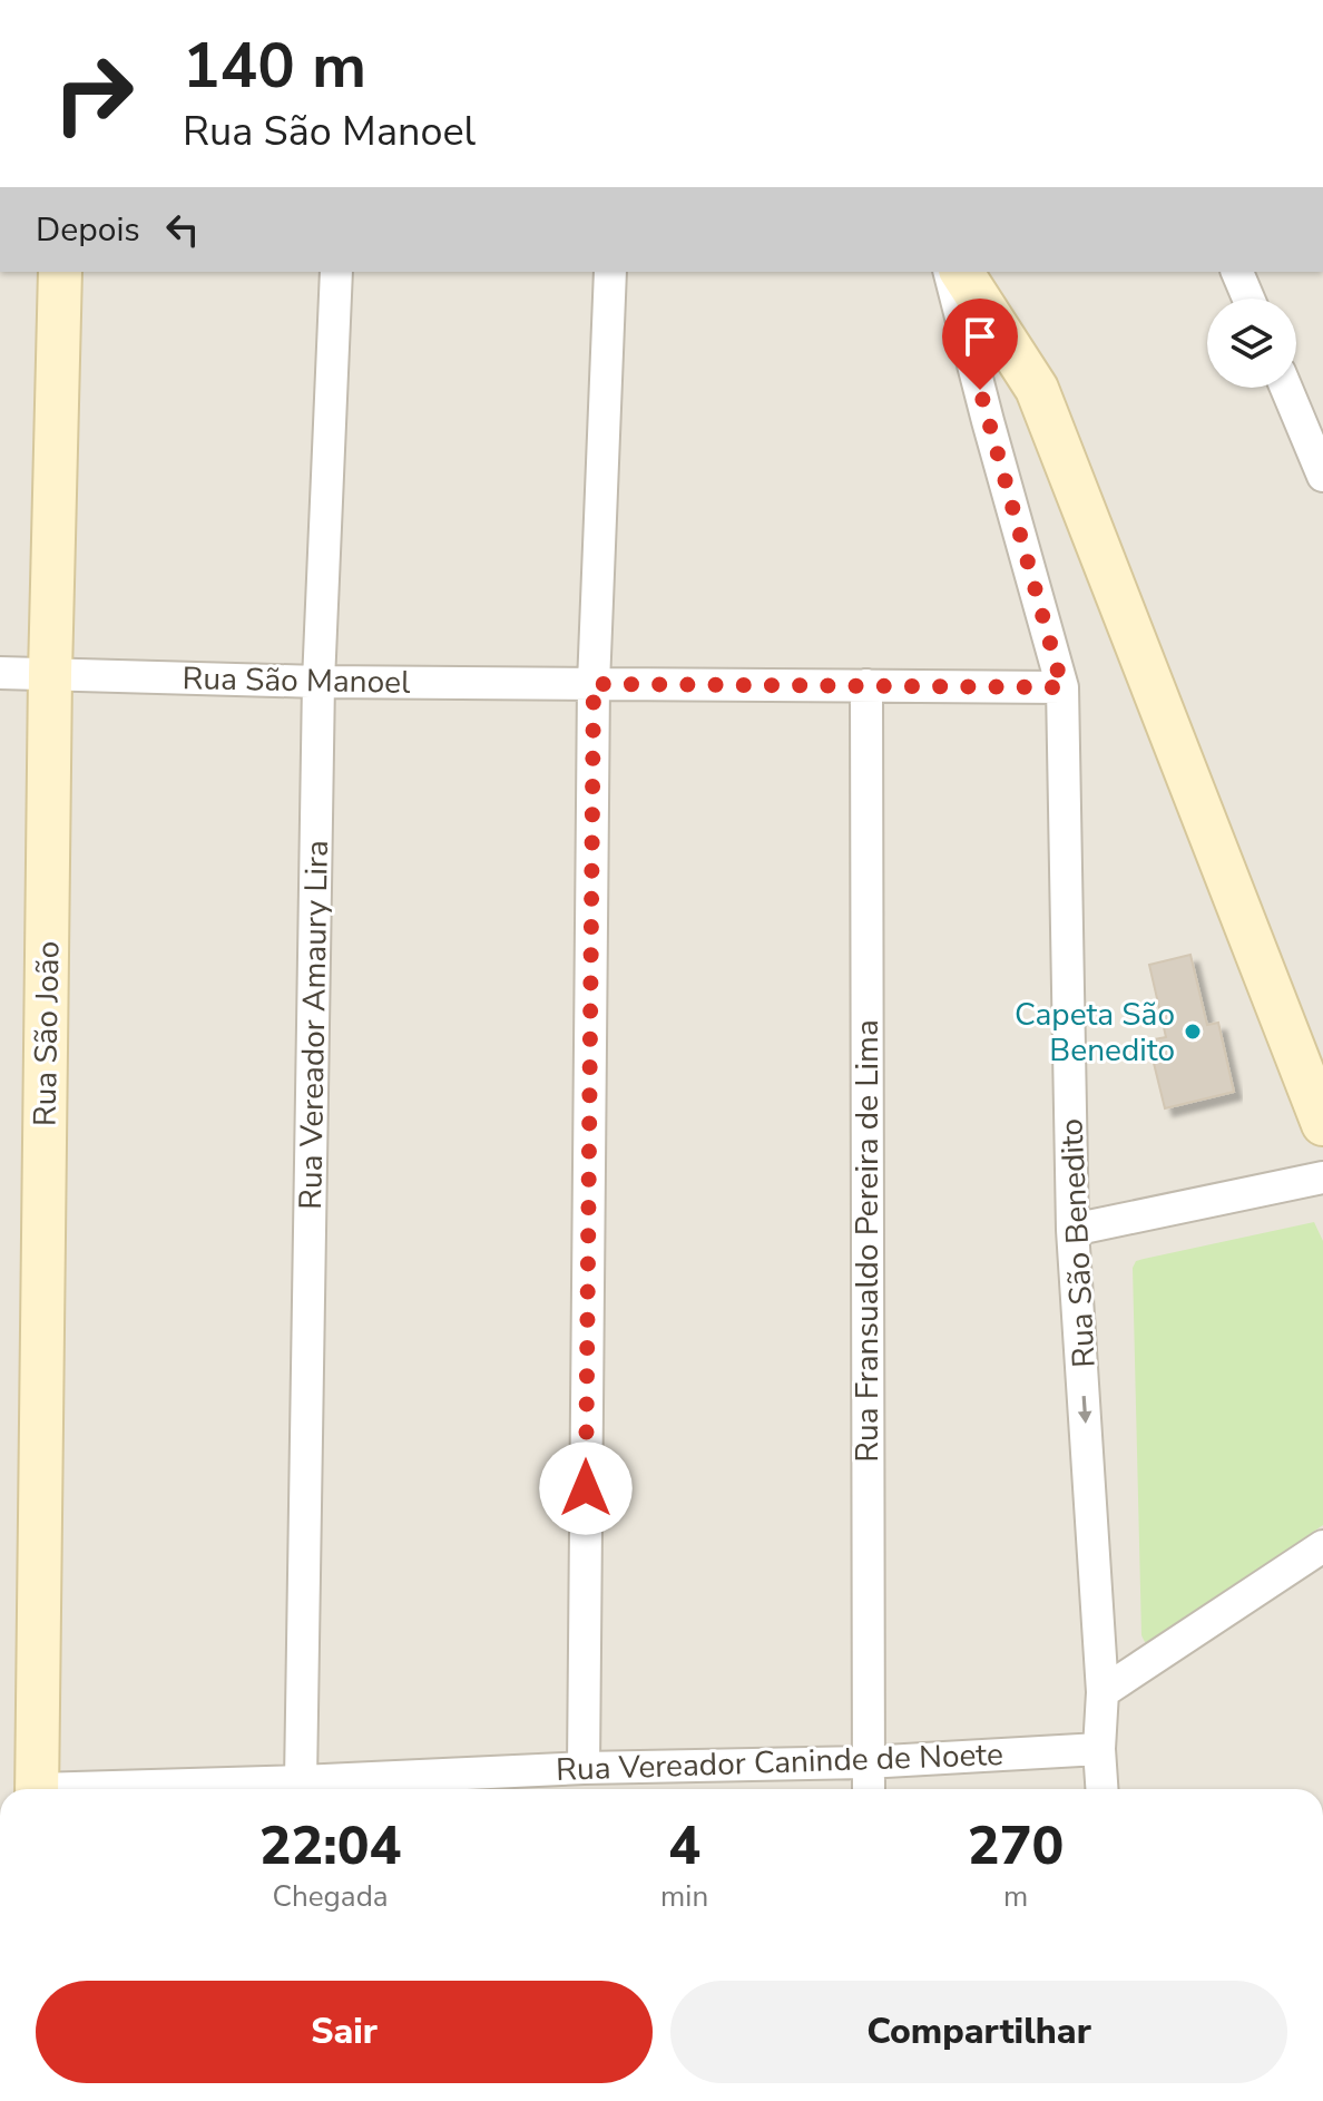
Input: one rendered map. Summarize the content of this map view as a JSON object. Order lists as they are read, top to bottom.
{
  "streets": {
    "main road": ["Rua São João"],
    "street": [
      "Rua São Manoel",
      "Rua Vereador Amaury Lira",
      "Rua Fransualdo Pereira de Lima",
      "Rua São Benedito",
      "Rua Vereador Caninde de Noete"
    ]
  },
  "crossings": [
    ["Rua São Manoel", "Rua Vereador Amaury Lira"],
    ["Rua São Manoel", "Rua São João"],
    ["Rua São Manoel", "Rua Fransualdo Pereira de Lima"],
    ["Rua São Manoel", "Rua São Benedito"],
    ["Rua Vereador Amaury Lira", "Rua Vereador Caninde de Noete"],
    ["Rua Fransualdo Pereira de Lima", "Rua Vereador Caninde de Noete"],
    ["Rua São Benedito", "Rua Vereador Caninde de Noete"]
  ],
  "places": ["Capeta São Benedito"],
  "page": {
    "turn": ["140 m", "Rua São Manoel"],
    "then": "Depois",
    "eta": [
      "22:04",
      "Chegada",
      "4",
      "min",
      "270",
      "m"
    ],
    "buttons": ["Sair", "Compartilhar"]
  }
}
